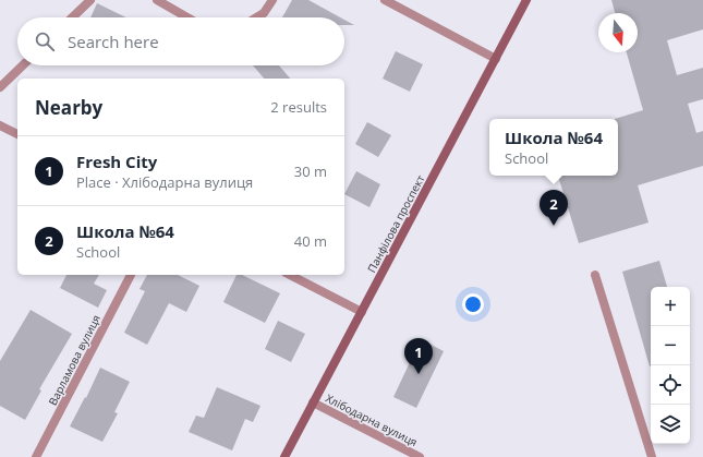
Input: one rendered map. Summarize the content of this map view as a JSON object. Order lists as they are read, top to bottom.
{
  "streets": {
    "main road": ["Панфілова проспект"],
    "street": ["Варламова вулиця", "Хлібодарна вулиця"]
  },
  "crossings": [
    ["Панфілова проспект", "Хлібодарна вулиця"]
  ],
  "north": "bottom",
  "page": {
    "search": "Search here",
    "heading": ["Nearby", "2 results"],
    "popup": ["Школа №64", "School"],
    "list": [
      {
        "mark": "1",
        "name": "Fresh City",
        "note": "Place · Хлібодарна вулиця",
        "value": "30 m"
      },
      {
        "mark": "2",
        "name": "Школа №64",
        "note": "School",
        "value": "40 m"
      }
    ],
    "pins": ["2", "1"],
    "map_buttons": ["+", "−"]
  }
}
